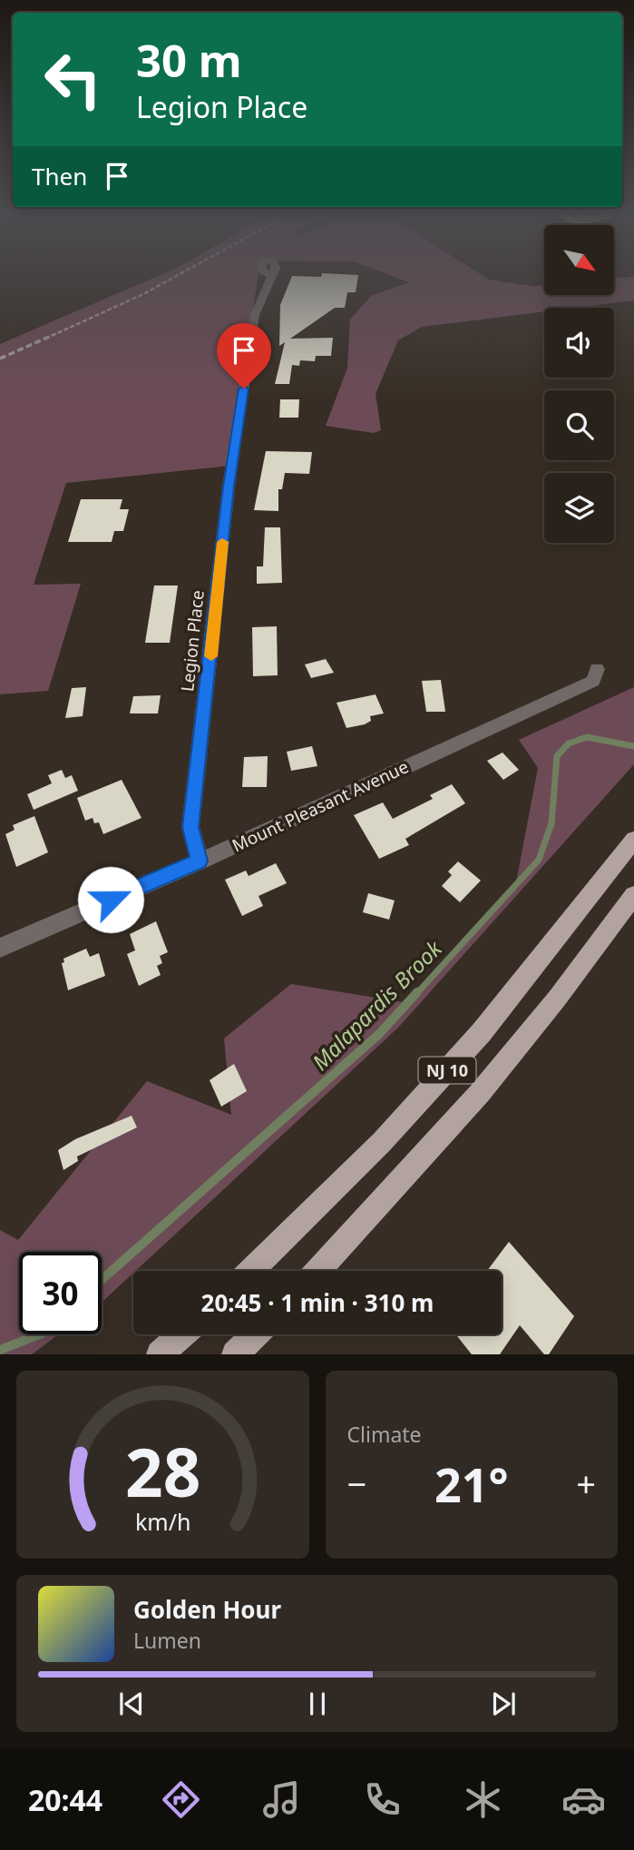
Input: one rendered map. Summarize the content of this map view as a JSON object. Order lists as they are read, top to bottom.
{
  "streets": {
    "main road": ["NJ 10"],
    "street": ["Legion Place", "Mount Pleasant Avenue"]
  },
  "crossings": [
    ["Legion Place", "Mount Pleasant Avenue"]
  ],
  "water": ["Malapardis Brook"],
  "north": "bottom right",
  "page": {
    "turn": ["30 m", "Legion Place"],
    "then": "Then",
    "limit": "30",
    "trip": "20:45 · 1 min · 310 m",
    "tile": "Climate",
    "heat": ["−", "21°", "+"],
    "song": ["Golden Hour", "Lumen"],
    "tabs": "20:44",
    "gauge": ["28", "km/h"]
  }
}
